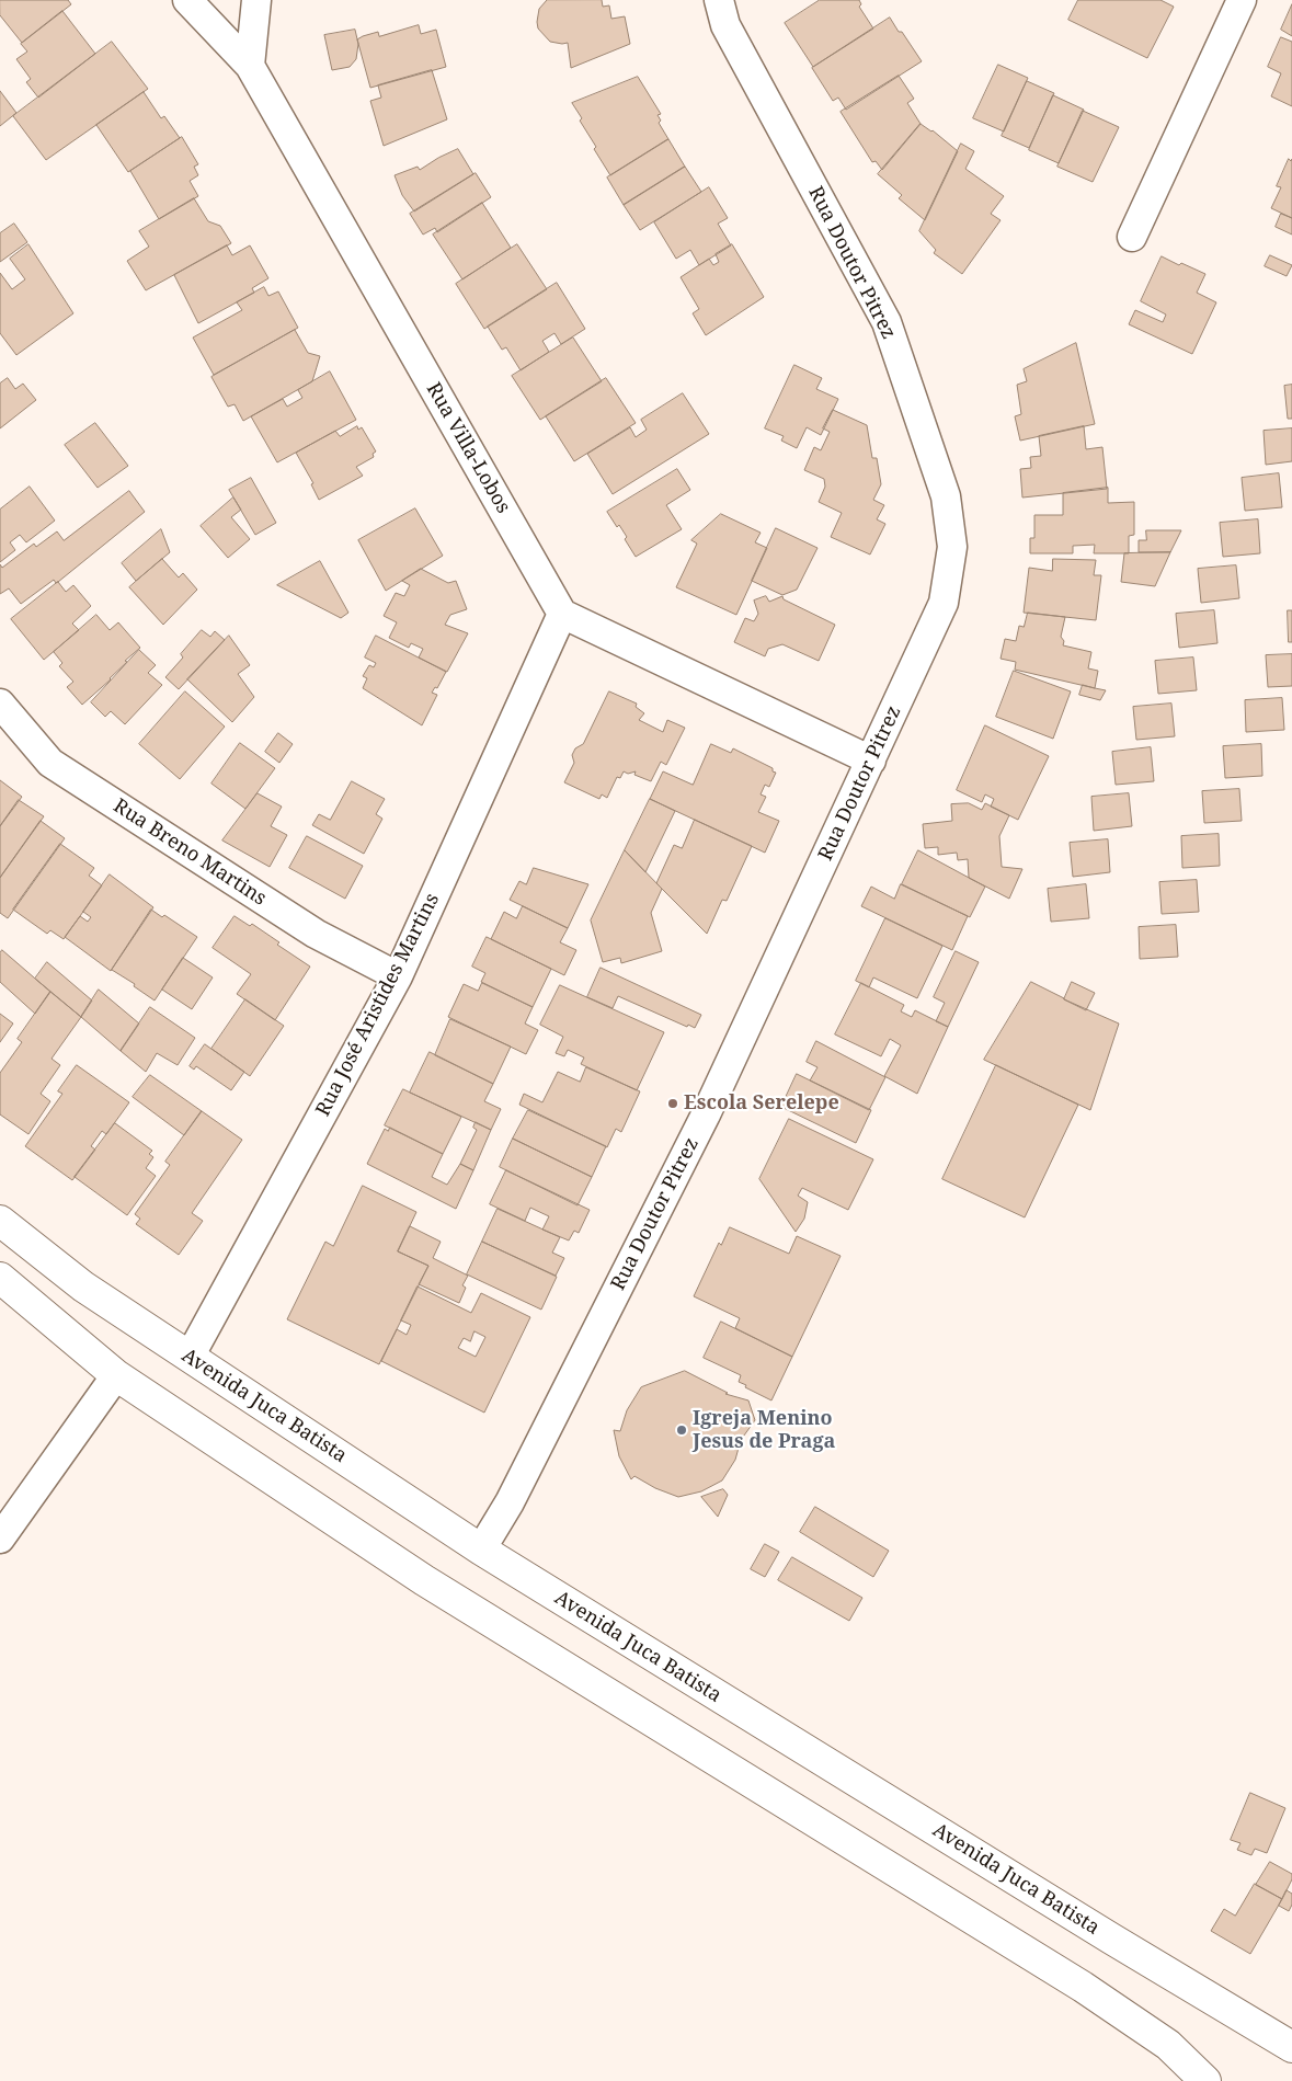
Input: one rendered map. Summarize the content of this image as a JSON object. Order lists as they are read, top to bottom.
{
  "streets": {
    "main road": ["Avenida Juca Batista"],
    "street": [
      "Rua Doutor Pitrez",
      "Rua Villa-Lobos",
      "Rua Breno Martins",
      "Rua José Aristides Martins"
    ]
  },
  "crossings": [
    ["Rua Doutor Pitrez", "Avenida Juca Batista"],
    ["Rua Villa-Lobos", "Rua José Aristides Martins"],
    ["Rua Breno Martins", "Rua José Aristides Martins"],
    ["Rua José Aristides Martins", "Avenida Juca Batista"]
  ],
  "places": ["Escola Serelepe", "Igreja Menino Jesus de Praga"]
}
